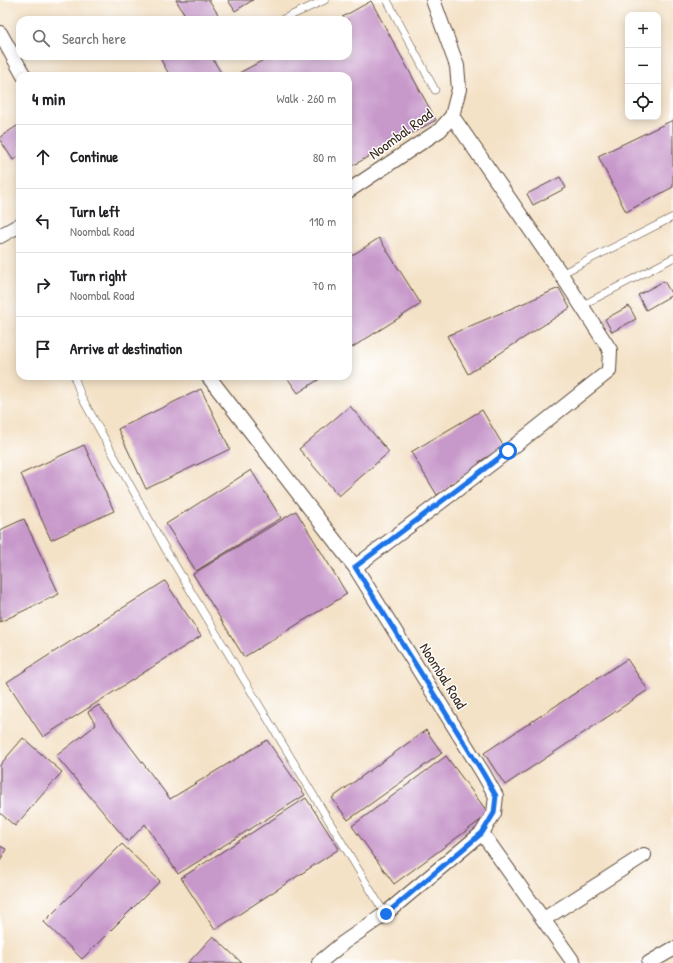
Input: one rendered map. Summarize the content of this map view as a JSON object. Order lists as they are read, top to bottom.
{
  "streets": {
    "street": ["Noombal Road"]
  },
  "page": {
    "map_buttons": ["+", "−"],
    "search": "Search here",
    "heading": ["4 min", "Walk · 260 m"],
    "list": [
      ["Continue", "80 m"],
      ["Turn left", "Noombal Road", "110 m"],
      ["Turn right", "Noombal Road", "70 m"],
      "Arrive at destination"
    ]
  }
}
